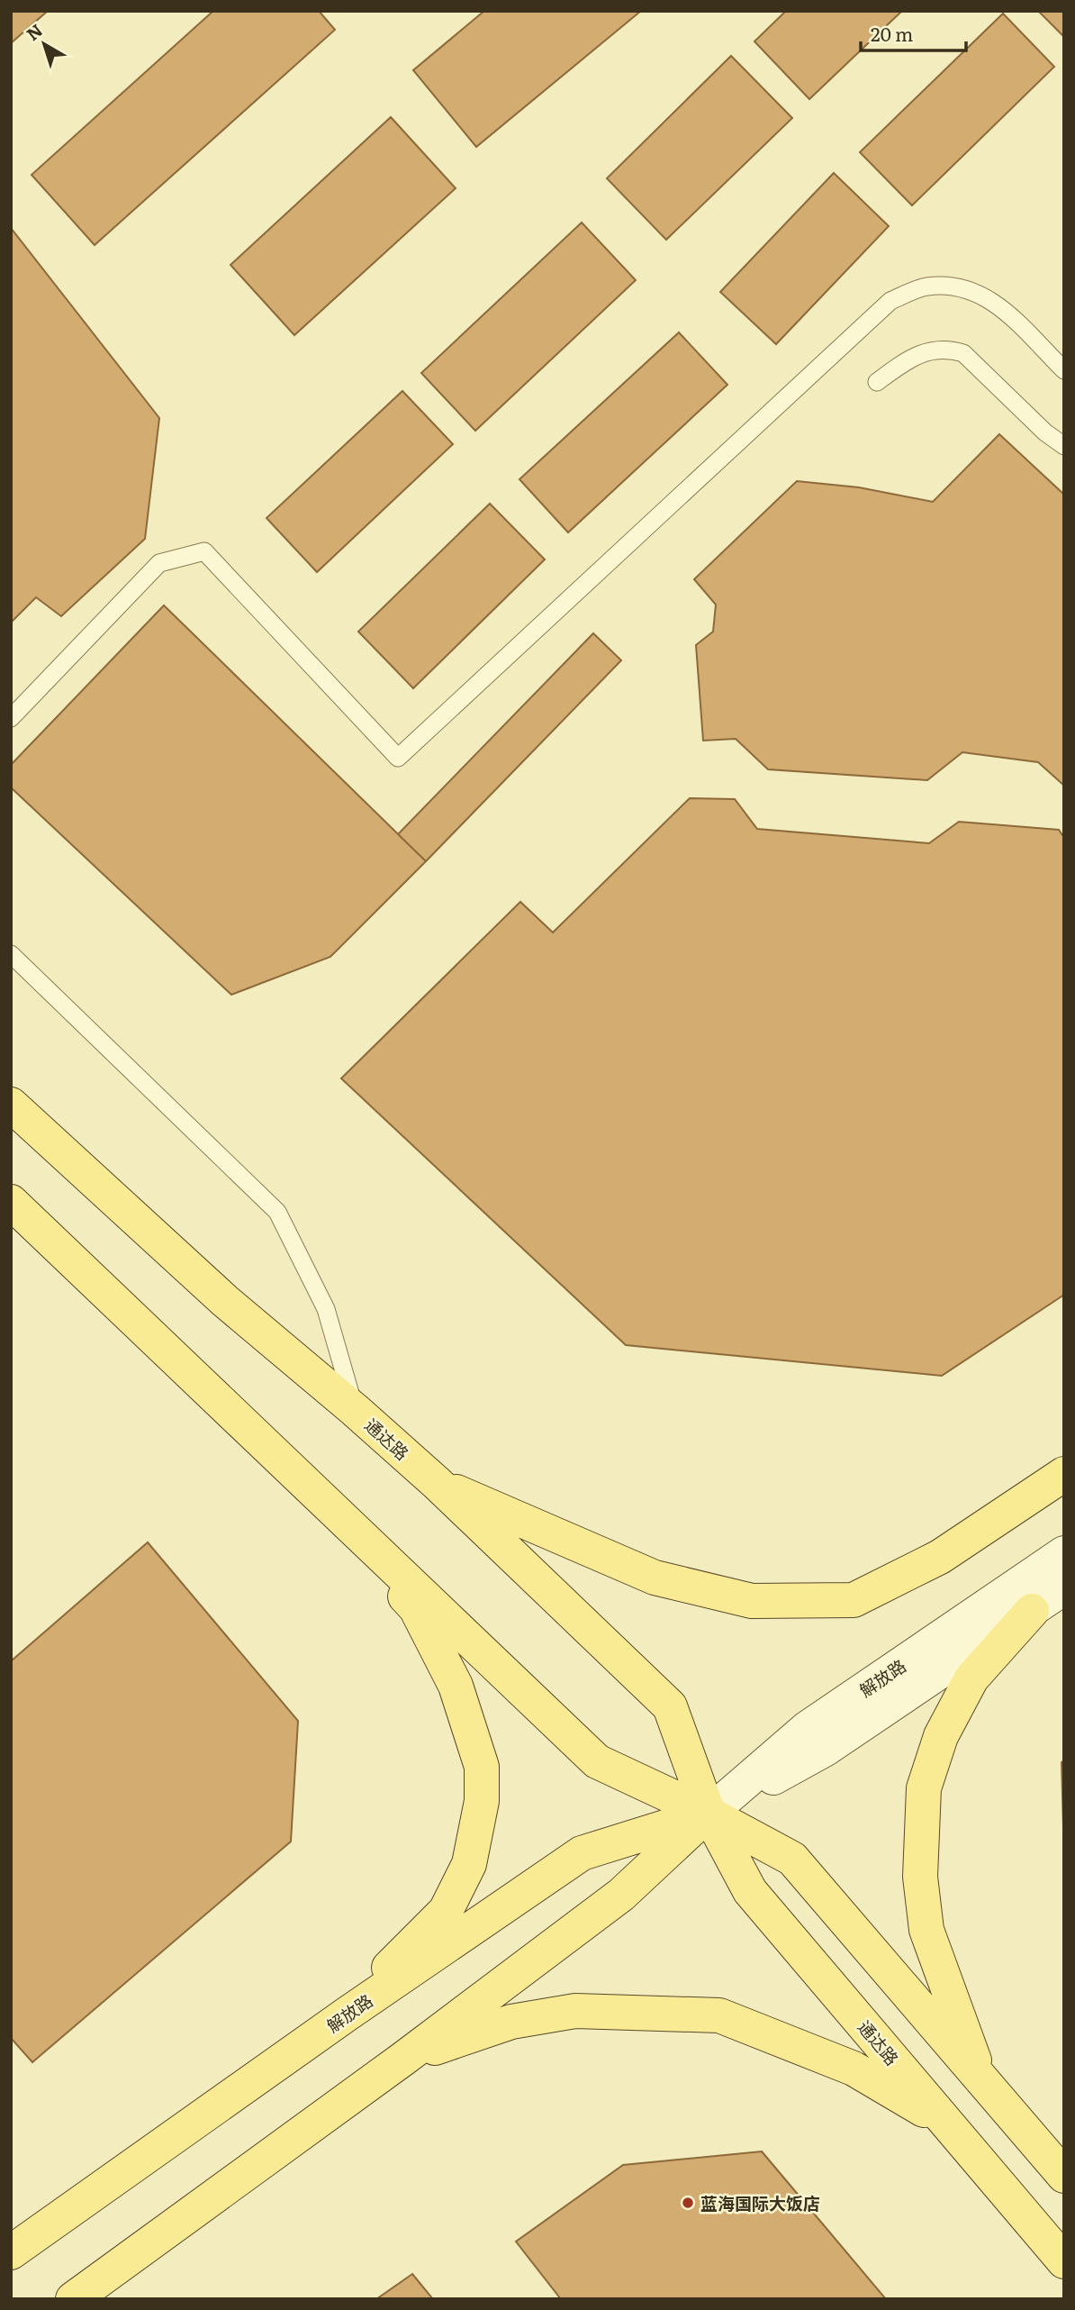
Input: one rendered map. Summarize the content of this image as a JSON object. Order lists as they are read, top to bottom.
{
  "streets": {
    "main road": ["通达路", "解放路"]
  },
  "crossings": [
    ["通达路", "解放路"]
  ],
  "places": ["蓝海国际大饭店"],
  "scale_bar": "20 m",
  "north": "top left"
}
